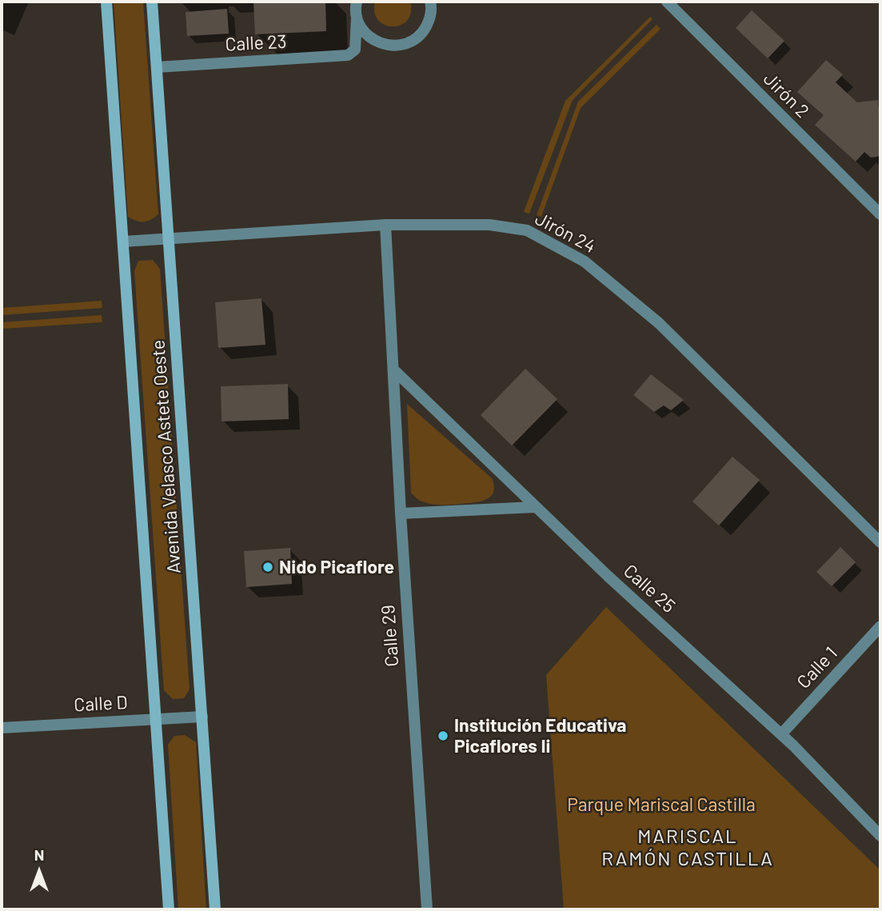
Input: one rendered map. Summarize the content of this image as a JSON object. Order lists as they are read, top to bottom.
{
  "streets": {
    "street": [
      "Calle 23",
      "Jirón 2",
      "Jirón 24",
      "Avenida Velasco Astete Oeste",
      "Calle 25",
      "Calle 29",
      "Calle 1",
      "Calle D"
    ]
  },
  "crossings": [
    ["Calle 23", "Avenida Velasco Astete Oeste"],
    ["Jirón 24", "Avenida Velasco Astete Oeste"],
    ["Jirón 24", "Calle 29"],
    ["Avenida Velasco Astete Oeste", "Calle D"],
    ["Calle 25", "Calle 29"],
    ["Calle 25", "Calle 1"]
  ],
  "districts": ["MARISCAL RAMÓN CASTILLA"],
  "parks": ["Parque Mariscal Castilla"],
  "places": ["Nido Picaflore", "Institución Educativa Picaflores Ii"],
  "north": "top"
}
